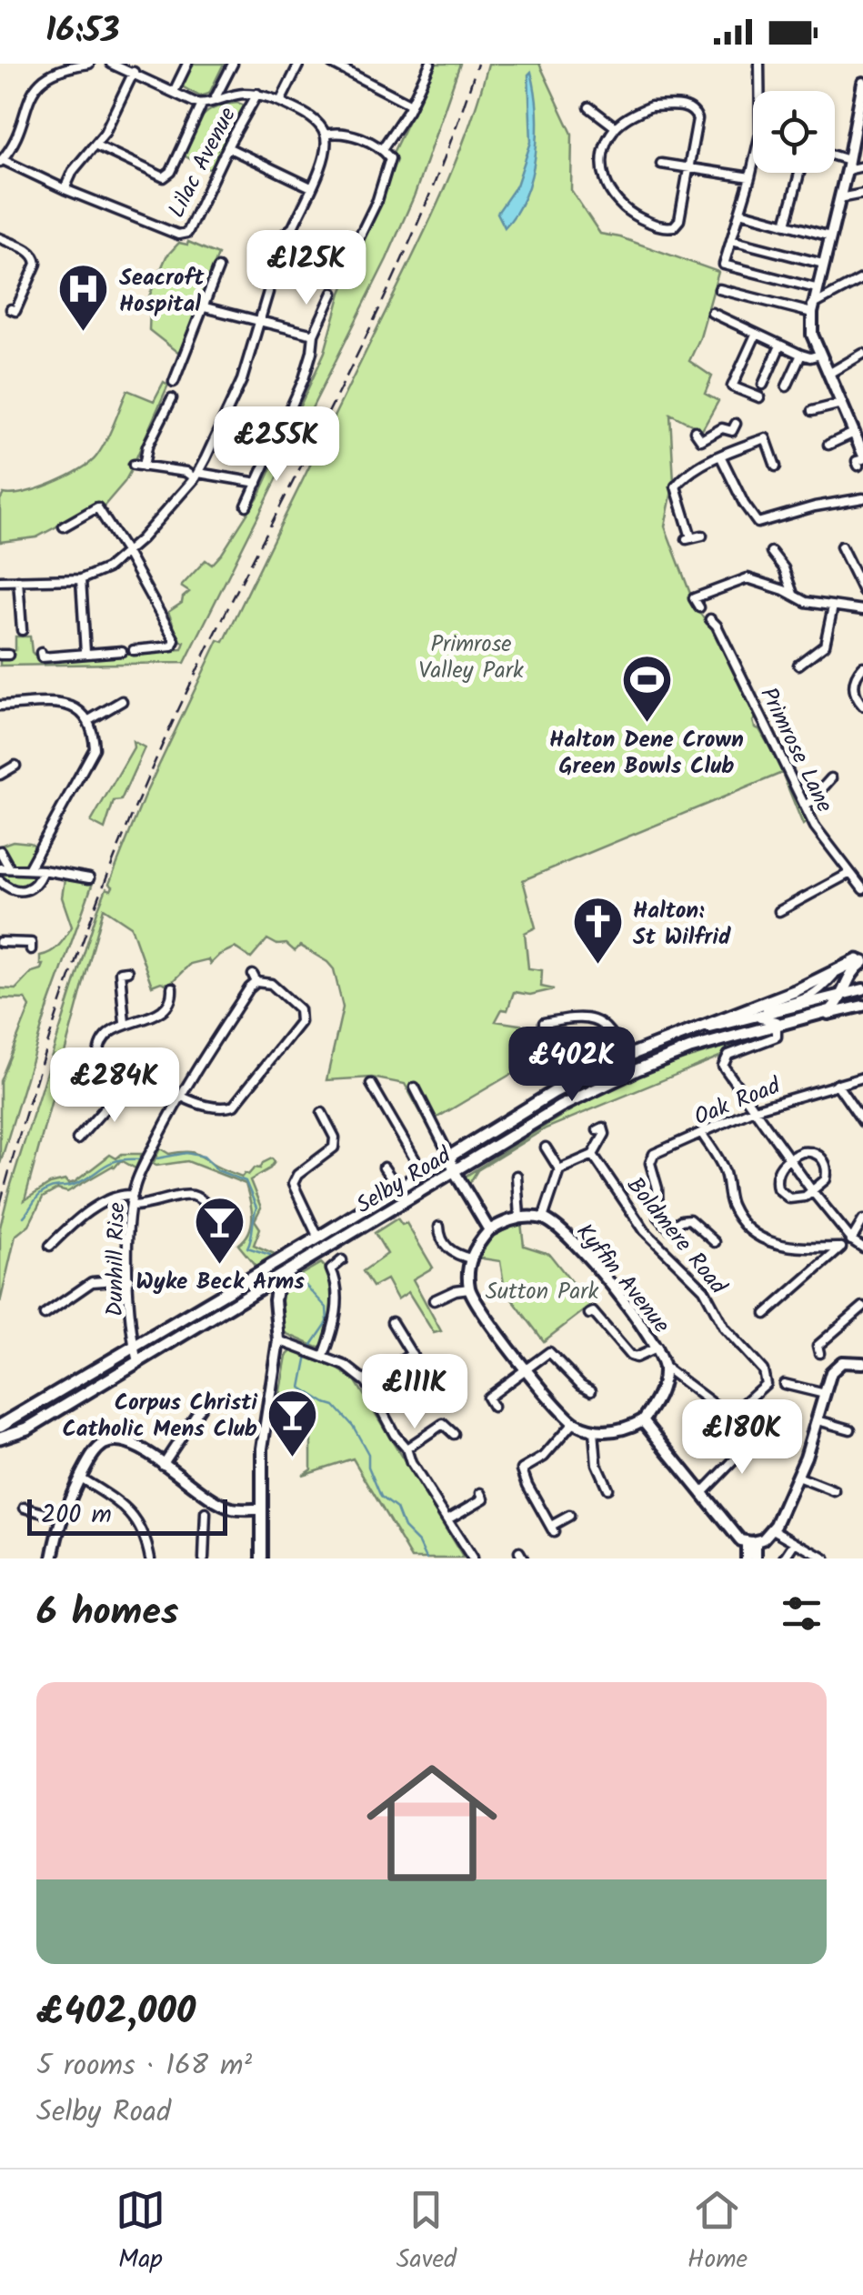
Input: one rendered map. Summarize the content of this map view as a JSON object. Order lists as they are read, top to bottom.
{
  "streets": {
    "main road": ["Selby Road"],
    "street": [
      "Lilac Avenue",
      "Primrose Lane",
      "Oak Road",
      "Boldmere Road",
      "Dunhill Rise",
      "Kyffin Avenue"
    ]
  },
  "crossings": [
    ["Selby Road", "Dunhill Rise"],
    ["Boldmere Road", "Kyffin Avenue"]
  ],
  "parks": ["Primrose Valley Park", "Sutton Park"],
  "places": {
    "hospital": ["Seacroft Hospital"],
    "sports": ["Halton Dene Crown Green Bowls Club"],
    "church": ["Halton: St Wilfrid"],
    "bar": ["Wyke Beck Arms", "Corpus Christi Catholic Mens Club"]
  },
  "scale_bar": "200 m",
  "page": {
    "status": "16:53",
    "price": [
      "£125K",
      "£255K",
      "£402K",
      "£284K",
      "£111K",
      "£180K"
    ],
    "scale": "200 m",
    "heading": "6 homes",
    "list": [
      {
        "name": "£402,000",
        "note": "5 rooms · 168 m² · Selby Road"
      }
    ],
    "tabs": ["Map", "Saved", "Home"]
  }
}
